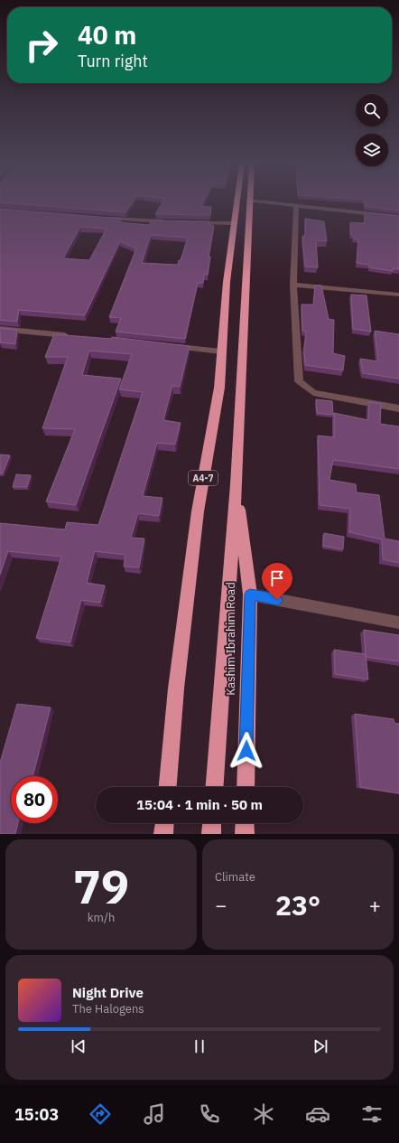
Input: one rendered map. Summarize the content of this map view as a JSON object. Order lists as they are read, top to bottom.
{
  "streets": {
    "highway": ["A4-7", "Kashim Ibrahim Road"]
  },
  "page": {
    "turn": ["40 m", "Turn right"],
    "limit": "80",
    "trip": "15:04 · 1 min · 50 m",
    "tile": [
      ["79", "km/h"],
      "Climate"
    ],
    "heat": ["−", "23°", "+"],
    "song": ["Night Drive", "The Halogens"],
    "tabs": "15:03"
  }
}
